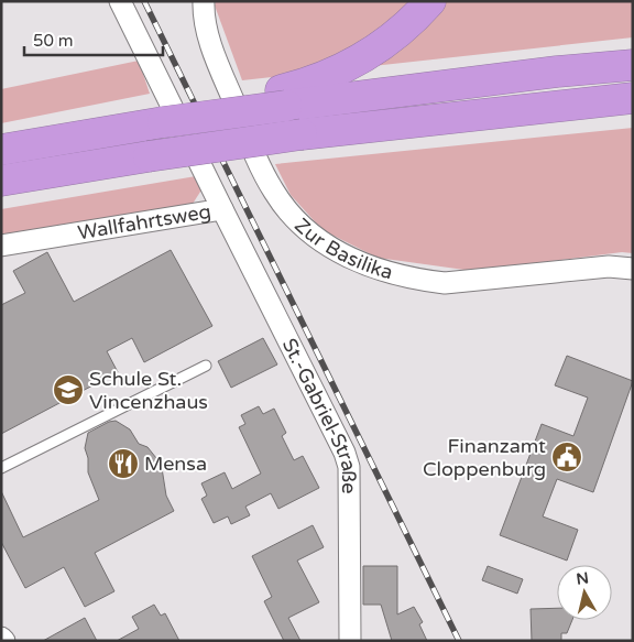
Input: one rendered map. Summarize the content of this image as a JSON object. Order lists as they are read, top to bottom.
{
  "streets": {
    "street": ["Wallfahrtsweg", "Zur Basilika", "St.-Gabriel-Straße"]
  },
  "crossings": [
    ["Wallfahrtsweg", "St.-Gabriel-Straße"]
  ],
  "places": {
    "school or university": ["Schule St. Vincenzhaus"],
    "public building": ["Finanzamt Cloppenburg"],
    "restaurant": ["Mensa"]
  },
  "scale_bar": "50 m",
  "north": "top"
}
